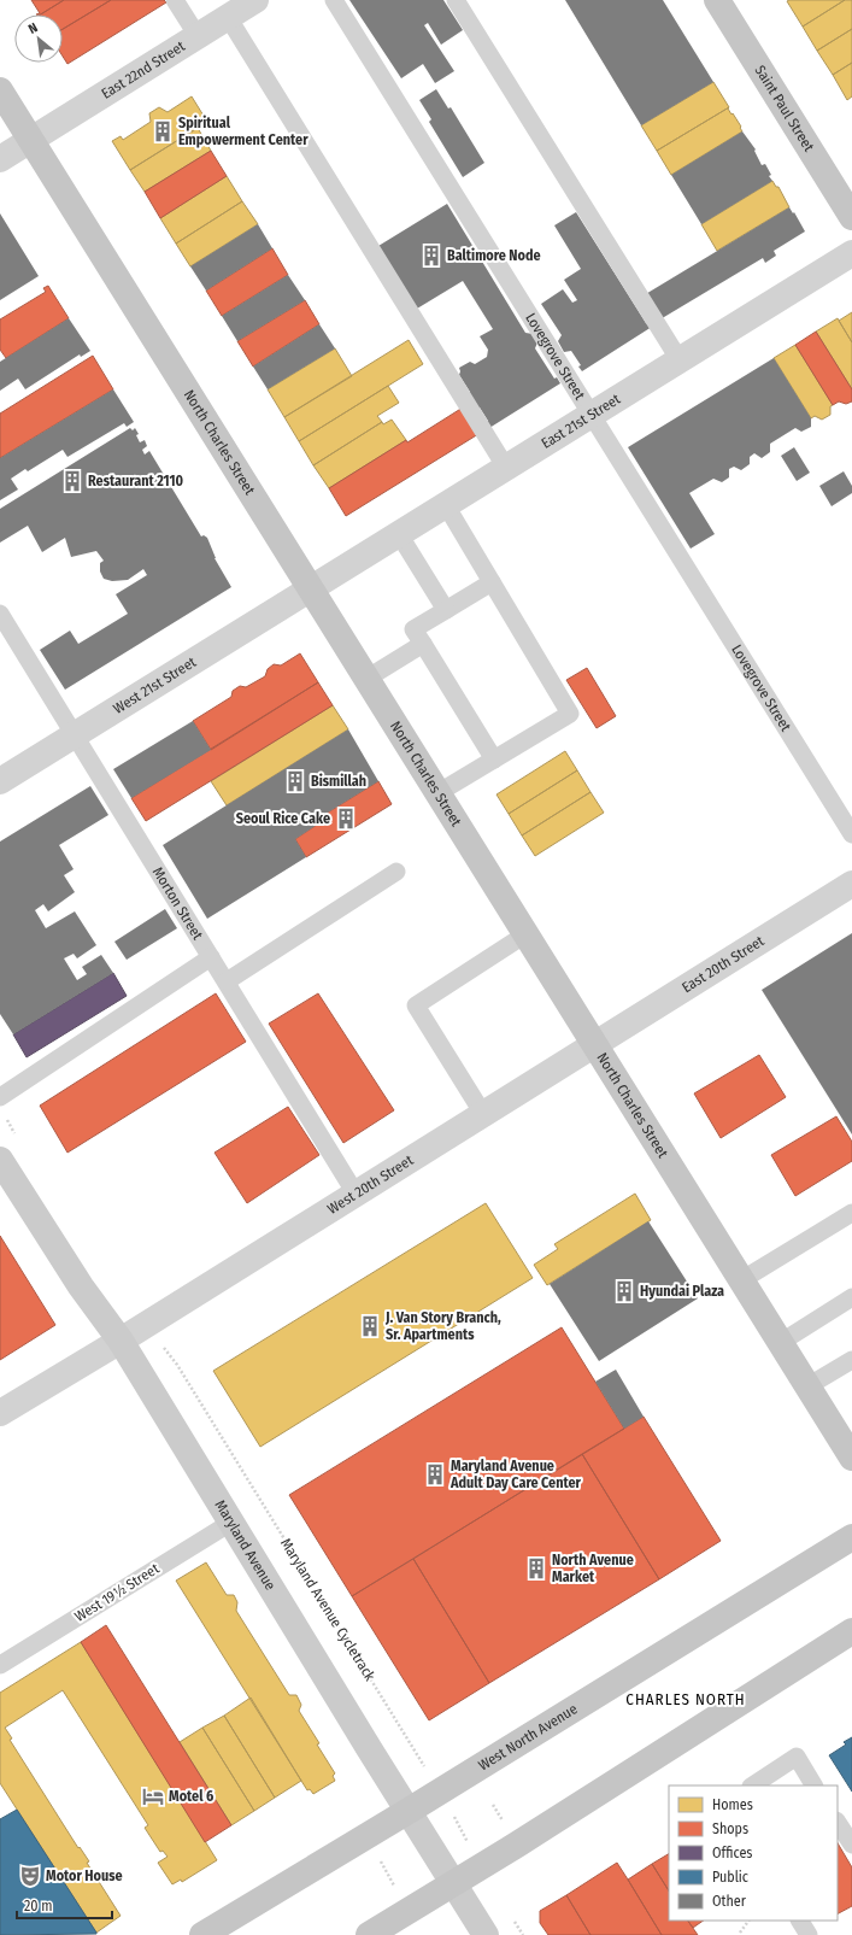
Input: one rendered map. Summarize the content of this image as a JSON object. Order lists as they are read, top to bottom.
{
  "streets": {
    "main road": [
      "Saint Paul Street",
      "North Charles Street",
      "Maryland Avenue",
      "West North Avenue"
    ],
    "street": [
      "East 22nd Street",
      "East 21st Street",
      "West 21st Street",
      "East 20th Street",
      "West 20th Street"
    ],
    "lane": ["Lovegrove Street", "Morton Street", "West 19½ Street"],
    "path": ["Maryland Avenue Cycletrack"]
  },
  "crossings": [
    ["East 22nd Street", "North Charles Street"],
    ["Lovegrove Street", "East 21st Street"],
    ["East 21st Street", "North Charles Street"],
    ["East 21st Street", "West 21st Street"],
    ["North Charles Street", "West 21st Street"],
    ["North Charles Street", "East 20th Street"],
    ["North Charles Street", "West 20th Street"],
    ["West 21st Street", "Morton Street"],
    ["Morton Street", "West 20th Street"],
    ["East 20th Street", "West 20th Street"],
    ["West 20th Street", "Maryland Avenue Cycletrack"],
    ["Maryland Avenue", "West 19½ Street"],
    ["Maryland Avenue", "West North Avenue"],
    ["Maryland Avenue Cycletrack", "West North Avenue"]
  ],
  "districts": ["CHARLES NORTH"],
  "places": {
    "building": [
      "Spiritual Empowerment Center",
      "Baltimore Node",
      "Restaurant 2110",
      "Bismillah",
      "Seoul Rice Cake",
      "Hyundai Plaza",
      "J. Van Story Branch, Sr. Apartments",
      "Maryland Avenue Adult Day Care Center",
      "North Avenue Market"
    ],
    "hotel": ["Motel 6"],
    "theatre": ["Motor House"]
  },
  "legend": [
    "Homes",
    "Shops",
    "Offices",
    "Public",
    "Other"
  ],
  "scale_bar": "20 m",
  "north": "top left"
}
